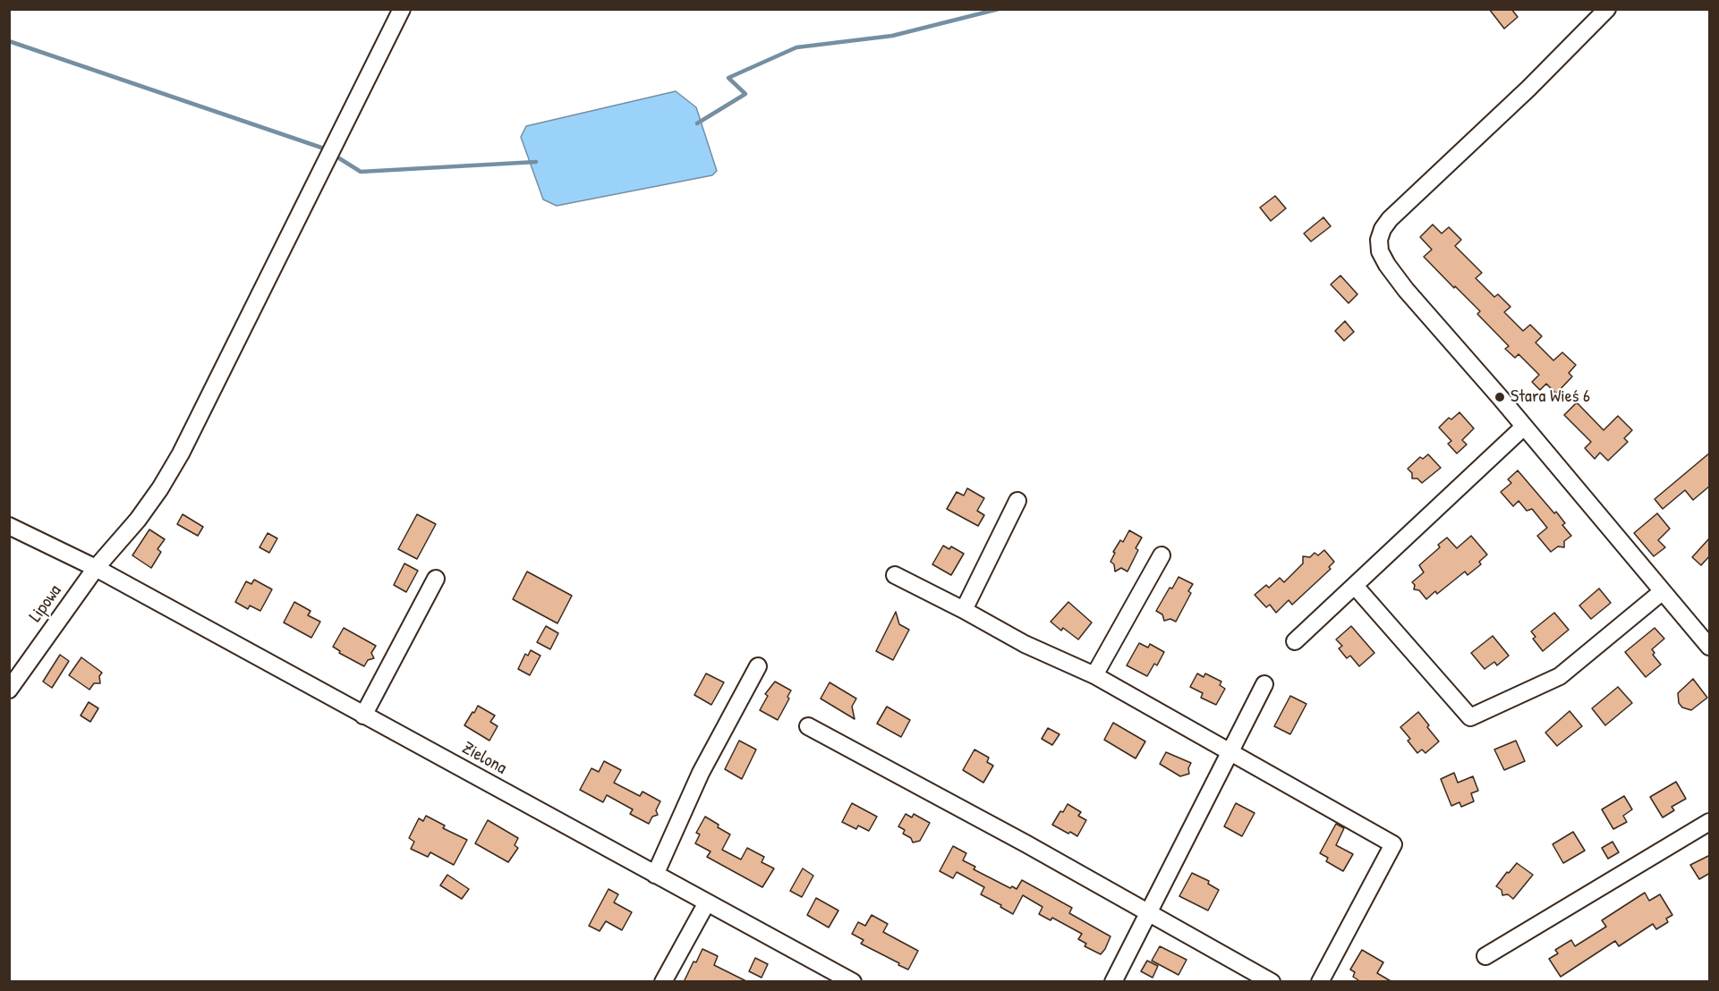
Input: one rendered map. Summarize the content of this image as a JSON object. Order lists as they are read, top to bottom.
{
  "streets": {
    "street": ["Lipowa", "Zielona"]
  },
  "crossings": [
    ["Lipowa", "Zielona"]
  ],
  "places": ["Stara Wieś 6"]
}
